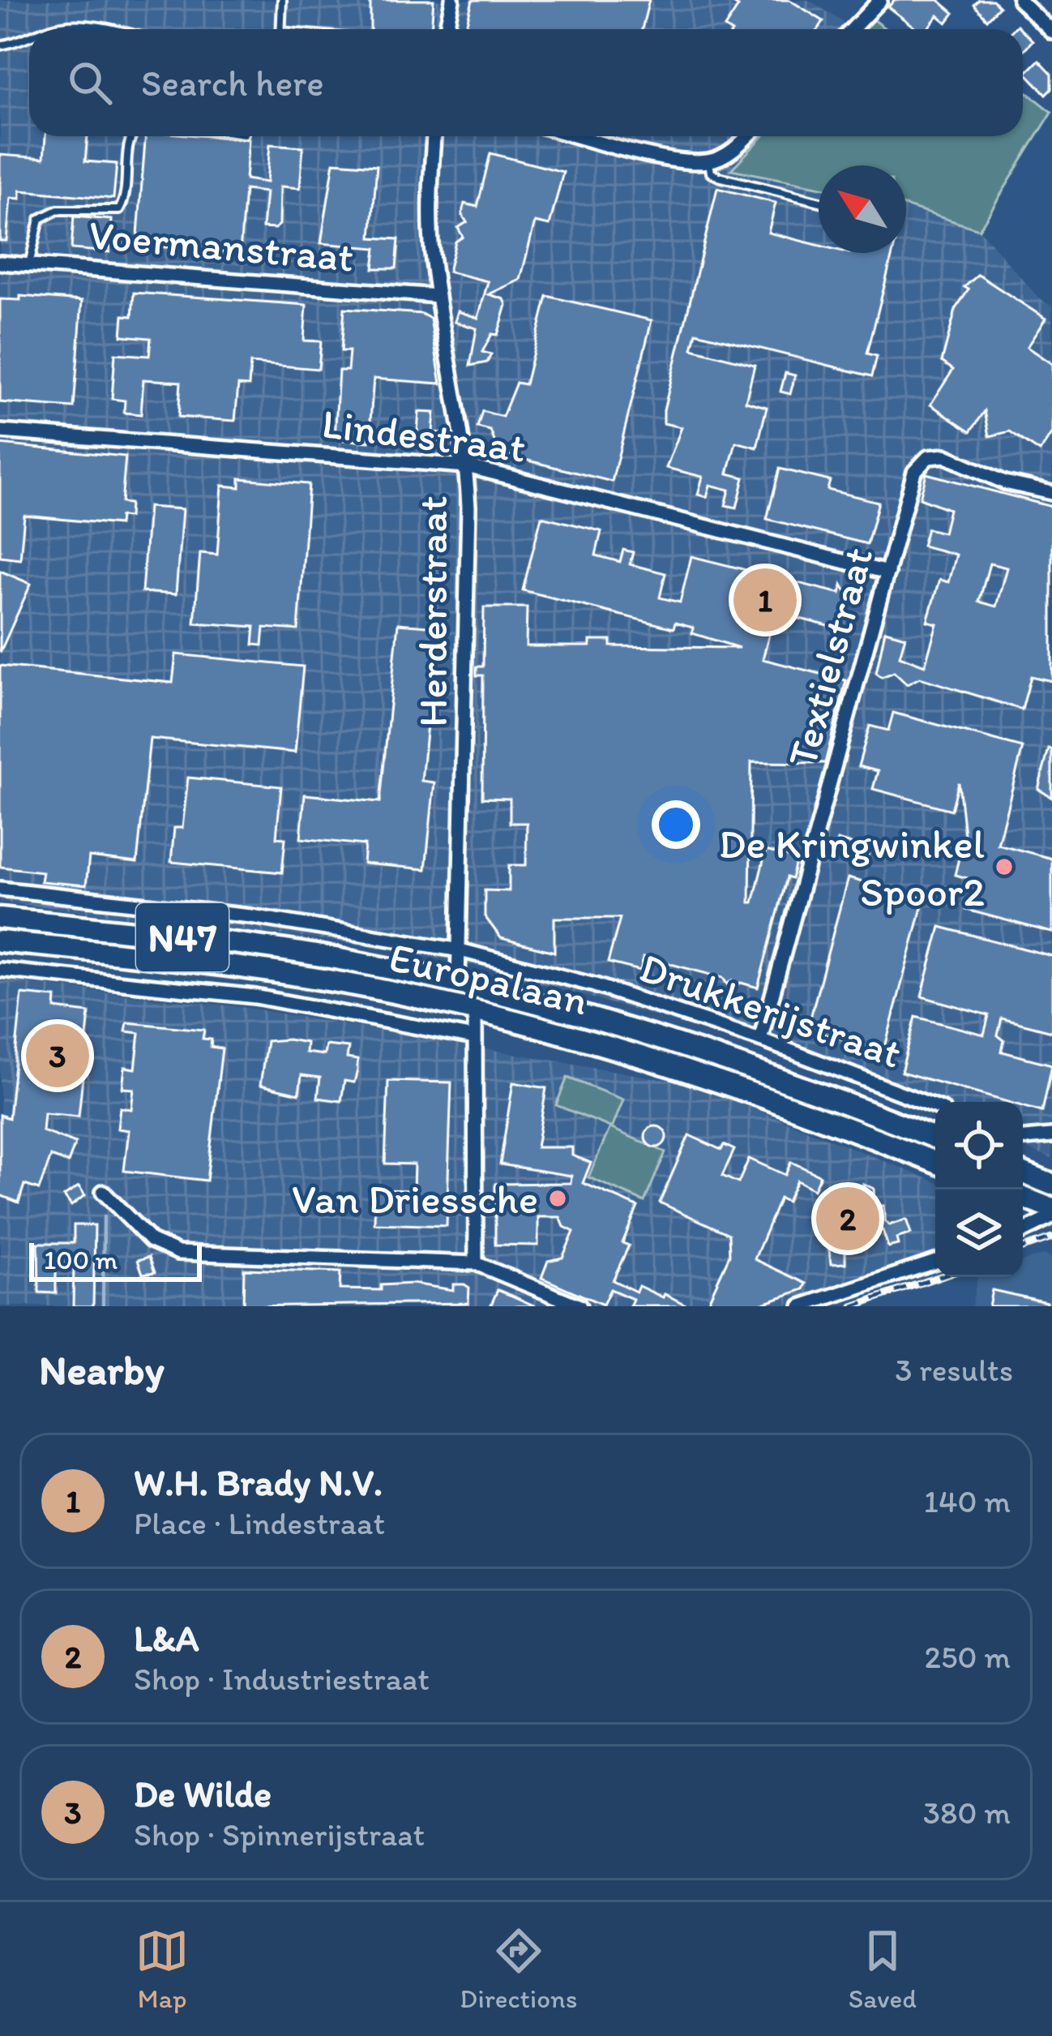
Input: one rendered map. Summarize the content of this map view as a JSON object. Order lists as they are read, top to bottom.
{
  "streets": {
    "highway": ["N47", "Europalaan"],
    "street": [
      "Voermanstraat",
      "Lindestraat",
      "Herderstraat",
      "Textielstraat",
      "Drukkerijstraat"
    ]
  },
  "crossings": [
    ["Voermanstraat", "Herderstraat"],
    ["Lindestraat", "Herderstraat"],
    ["Lindestraat", "Textielstraat"],
    ["Herderstraat", "Europalaan"],
    ["Herderstraat", "Drukkerijstraat"],
    ["Textielstraat", "Drukkerijstraat"]
  ],
  "places": ["De Kringwinkel Spoor2", "Van Driessche"],
  "scale_bar": "100 m",
  "north": "top left",
  "page": {
    "search": "Search here",
    "pins": ["1", "3", "2"],
    "scale": "100 m",
    "heading": ["Nearby", "3 results"],
    "list": [
      {
        "mark": "1",
        "name": "W.H. Brady N.V.",
        "note": "Place · Lindestraat",
        "value": "140 m"
      },
      {
        "mark": "2",
        "name": "L&A",
        "note": "Shop · Industriestraat",
        "value": "250 m"
      },
      {
        "mark": "3",
        "name": "De Wilde",
        "note": "Shop · Spinnerijstraat",
        "value": "380 m"
      }
    ],
    "nav": ["Map", "Directions", "Saved"]
  }
}
